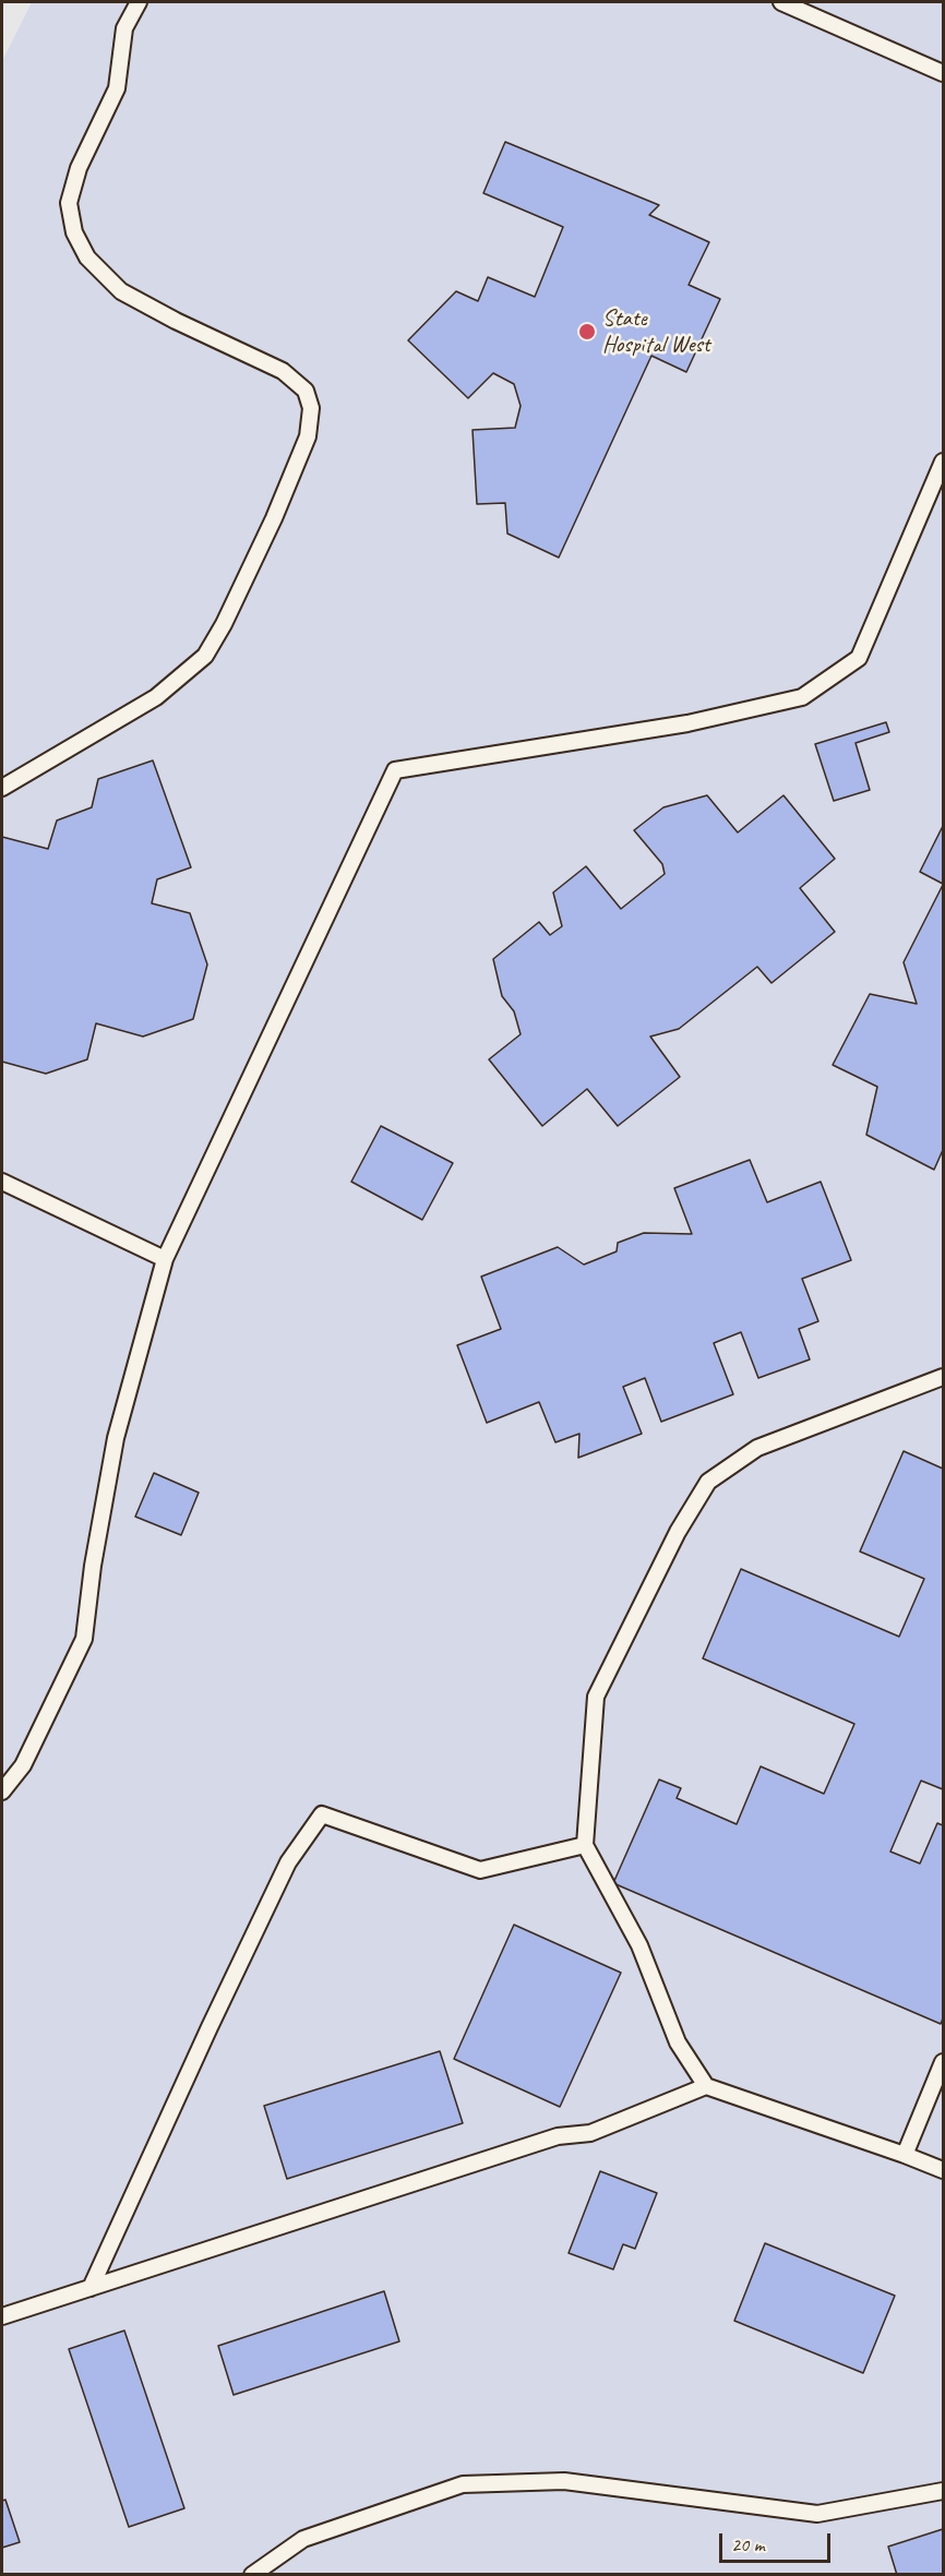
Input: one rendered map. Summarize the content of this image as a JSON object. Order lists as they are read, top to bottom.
{
  "places": ["State Hospital West"],
  "scale_bar": "20 m"
}
